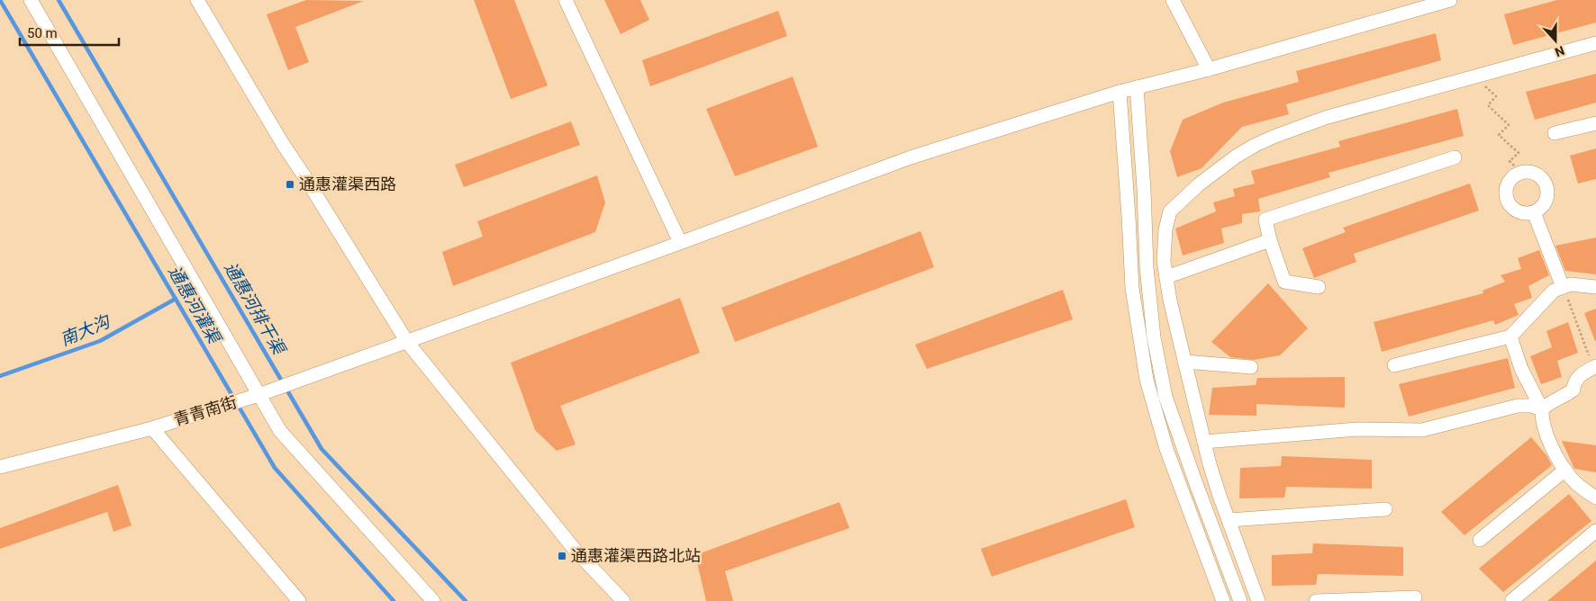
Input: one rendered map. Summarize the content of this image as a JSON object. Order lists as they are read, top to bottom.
{
  "streets": {
    "street": ["青青南街"]
  },
  "water": ["通惠河灌渠", "通惠河排干渠", "南大沟"],
  "places": {
    "transit": ["通惠灌渠西路", "通惠灌渠西路北站"]
  },
  "scale_bar": "50 m",
  "north": "bottom"
}
